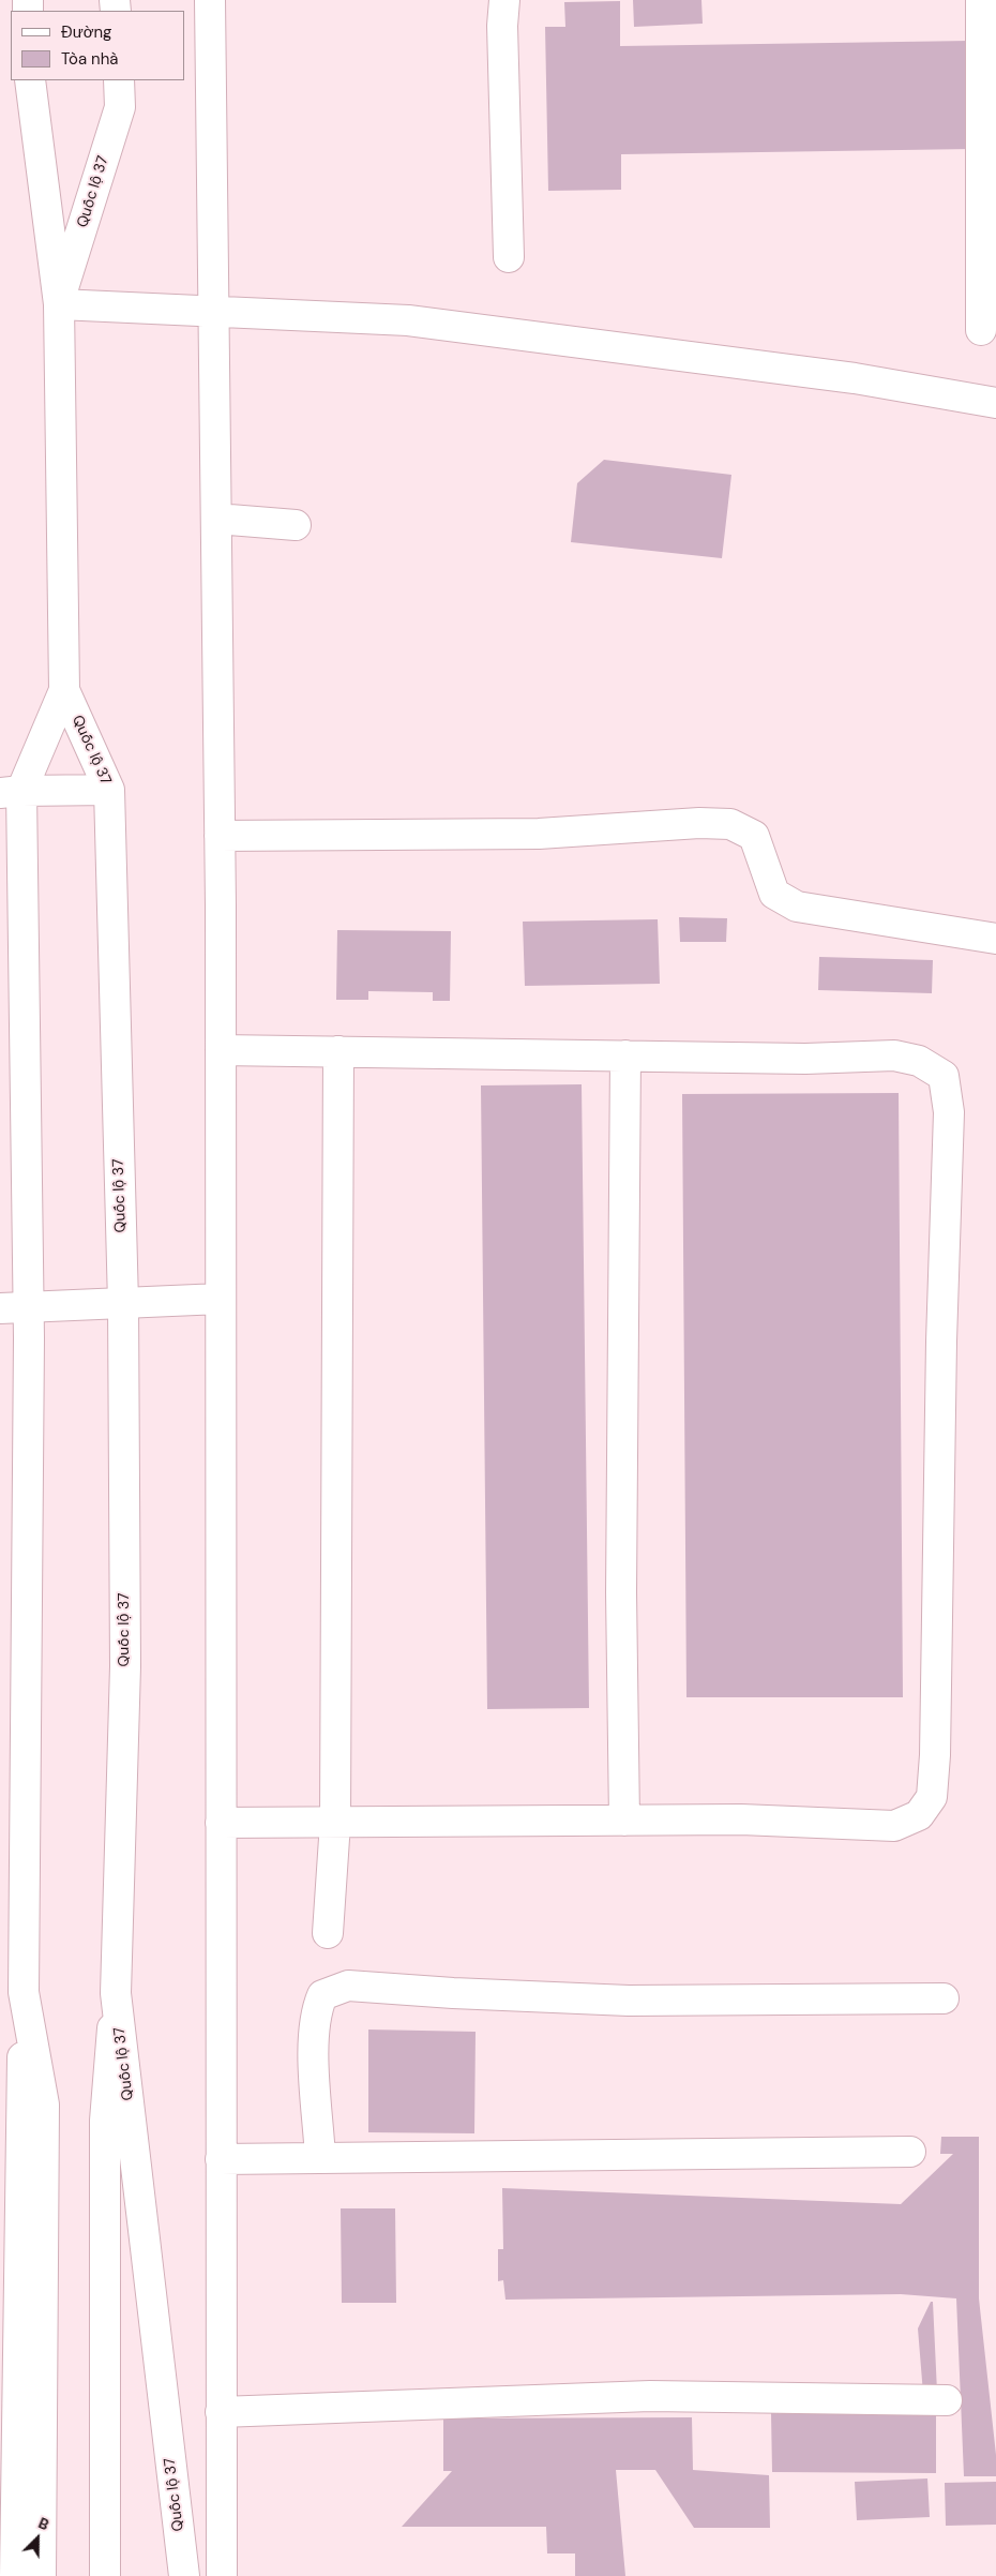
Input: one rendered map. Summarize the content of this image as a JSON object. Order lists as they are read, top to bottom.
{
  "streets": {
    "main road": ["Quốc lộ 37"]
  },
  "legend": ["Đường", "Tòa nhà"],
  "north": "top right"
}
